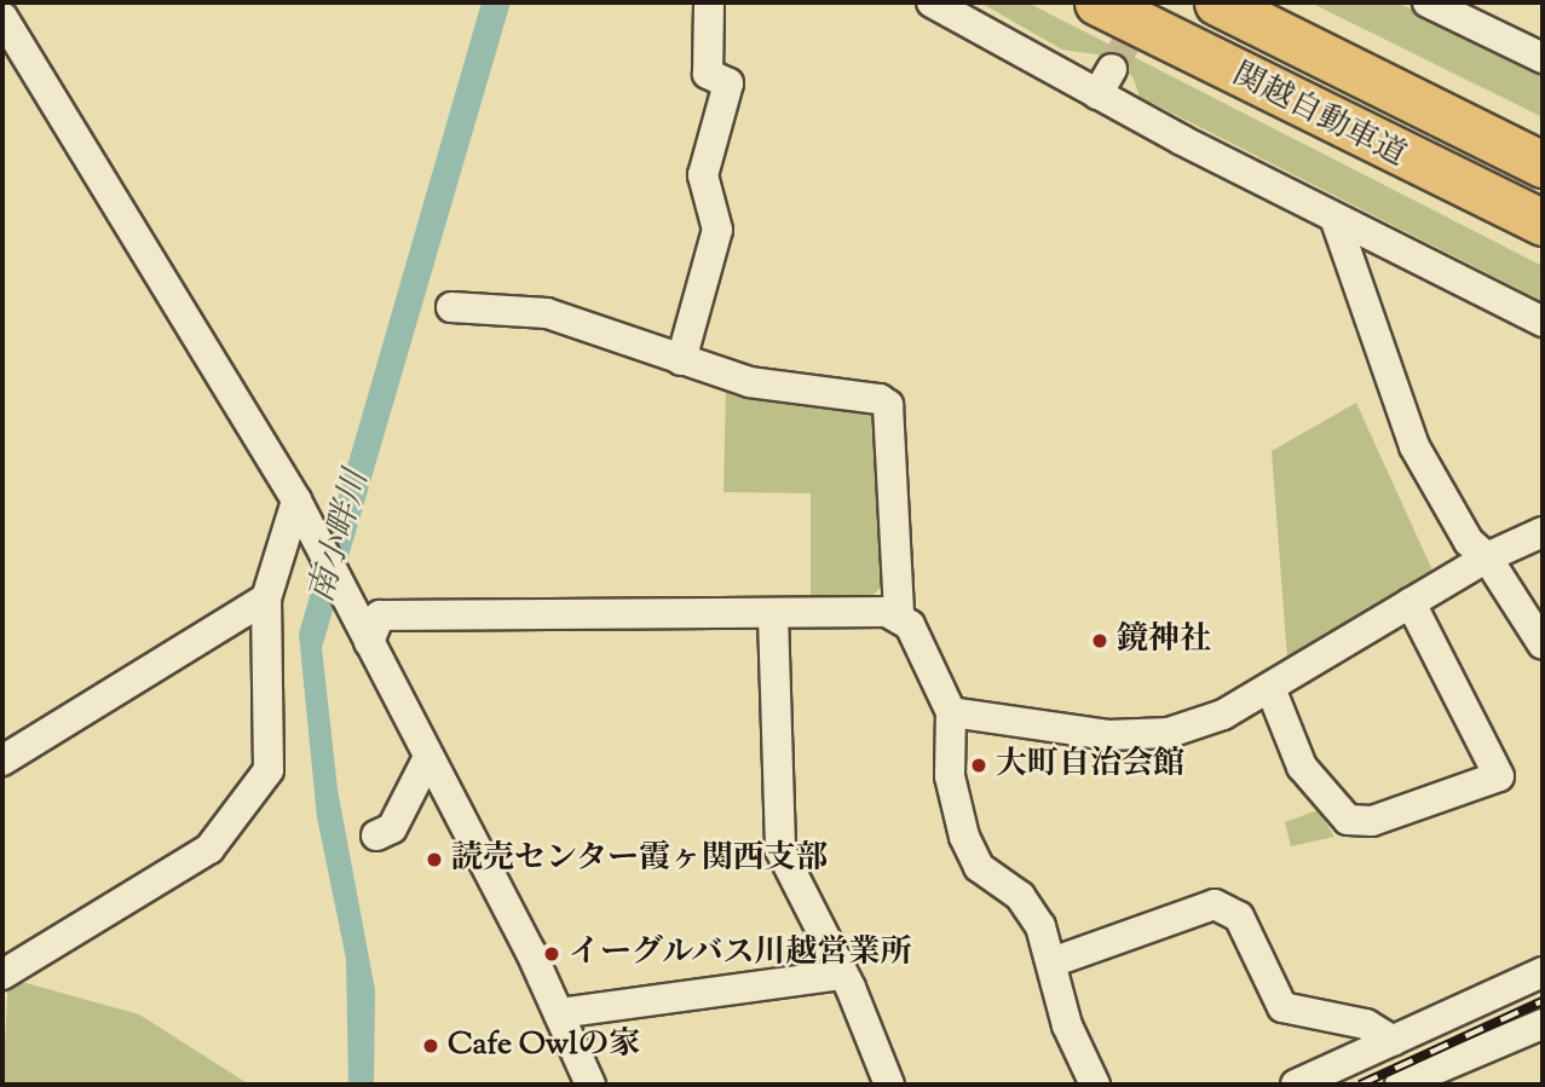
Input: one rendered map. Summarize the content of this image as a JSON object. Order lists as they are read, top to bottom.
{
  "streets": {
    "highway": ["関越自動車道"]
  },
  "water": ["南小畔川"],
  "places": [
    "鏡神社",
    "大町自治会館",
    "読売センター霞ヶ関西支部",
    "イーグルバス川越営業所",
    "Cafe Owlの家"
  ]
}
